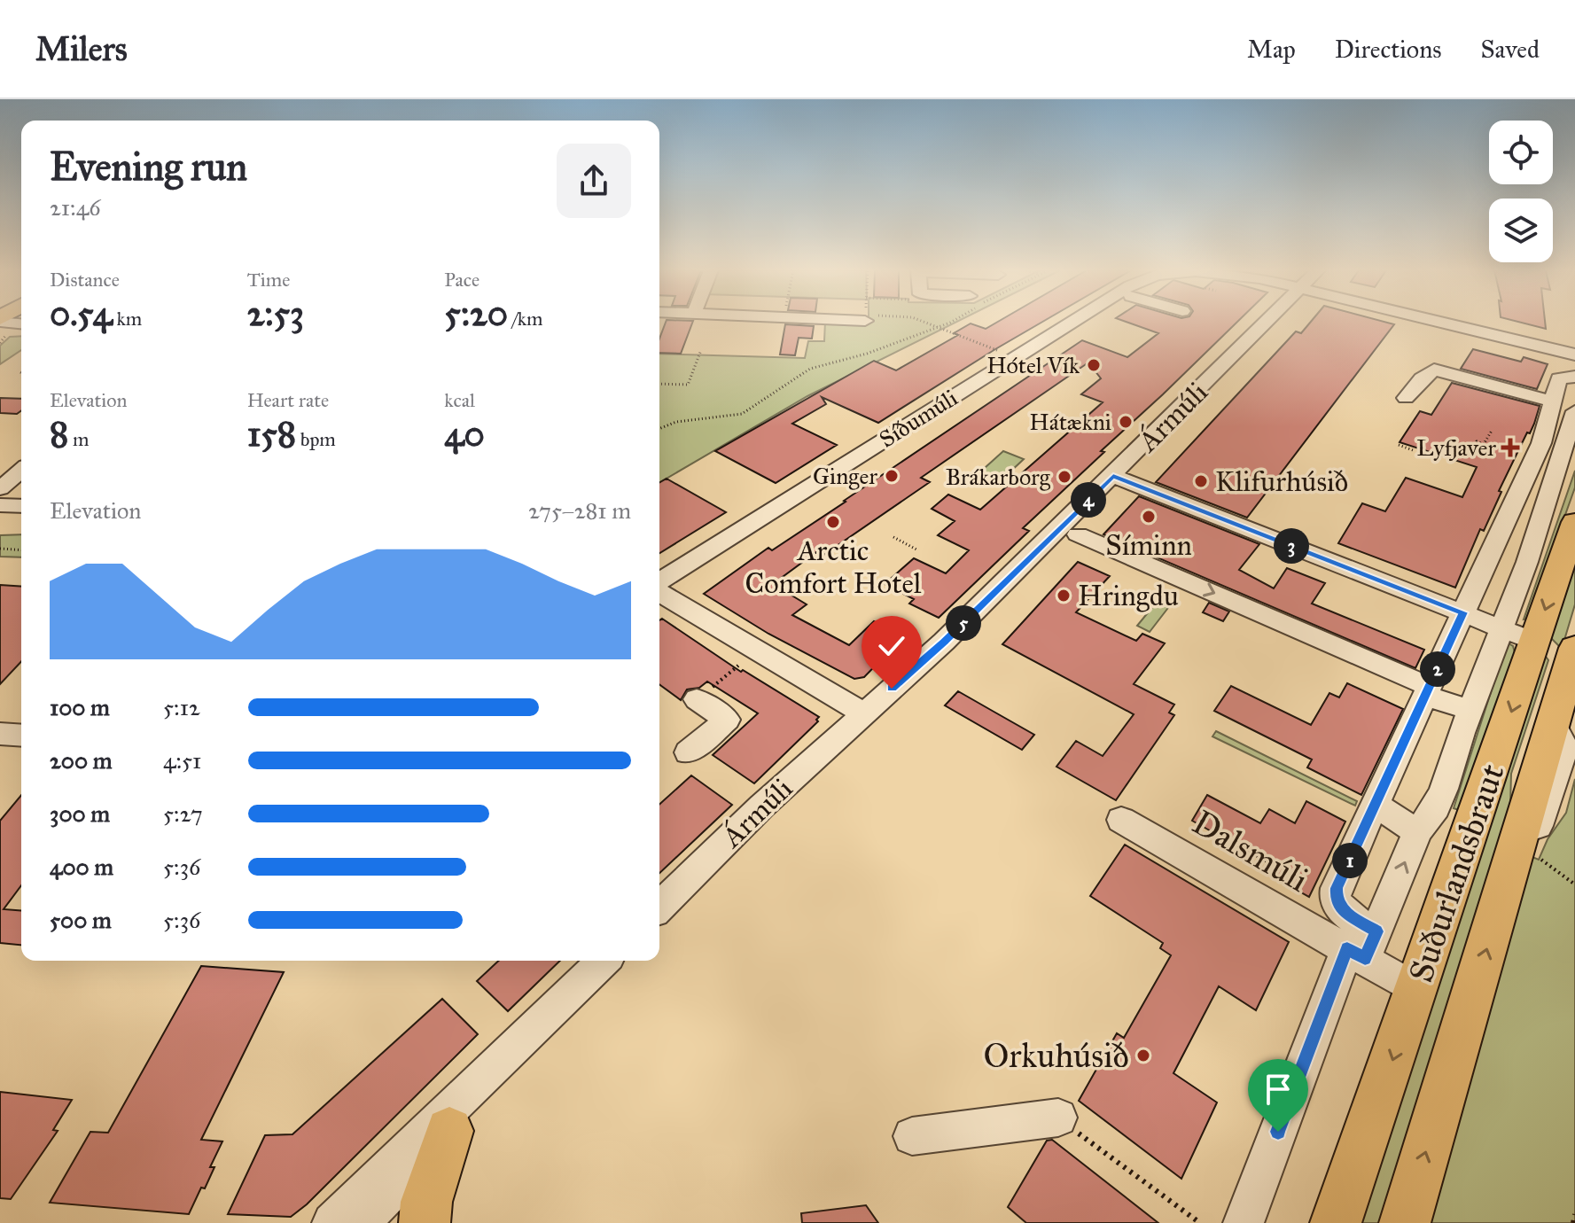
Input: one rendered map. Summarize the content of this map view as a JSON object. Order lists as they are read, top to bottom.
{
  "streets": {
    "main road": ["Suðurlandsbraut"],
    "street": ["Ármúli", "Síðumúli", "Dalsmúli"]
  },
  "crossings": [
    ["Dalsmúli", "Suðurlandsbraut"]
  ],
  "places": {
    "other": [
      "Hótel Vík",
      "Hátækni",
      "Ginger",
      "Brákarborg",
      "Klifurhúsið",
      "Síminn",
      "Arctic Comfort Hotel",
      "Hringdu",
      "Orkuhúsið"
    ],
    "health": ["Lyfjaver"]
  },
  "page": {
    "header": "Milers",
    "nav": ["Map", "Directions", "Saved"],
    "heading": ["Evening run", "21:46"],
    "stats": [
      ["Distance", "0.54 km"],
      ["Time", "2:53"],
      ["Pace", "5:20 /km"],
      ["Elevation", "8 m"],
      ["Heart rate", "158 bpm"],
      ["kcal", "40"]
    ],
    "pins": [
      "4",
      "3",
      "5",
      "2",
      "1"
    ],
    "chart": ["Elevation", "275–281 m"],
    "list": [
      {
        "name": "100 m",
        "note": "5:12"
      },
      {
        "name": "200 m",
        "note": "4:51"
      },
      {
        "name": "300 m",
        "note": "5:27"
      },
      {
        "name": "400 m",
        "note": "5:36"
      },
      {
        "name": "500 m",
        "note": "5:36"
      }
    ]
  }
}
